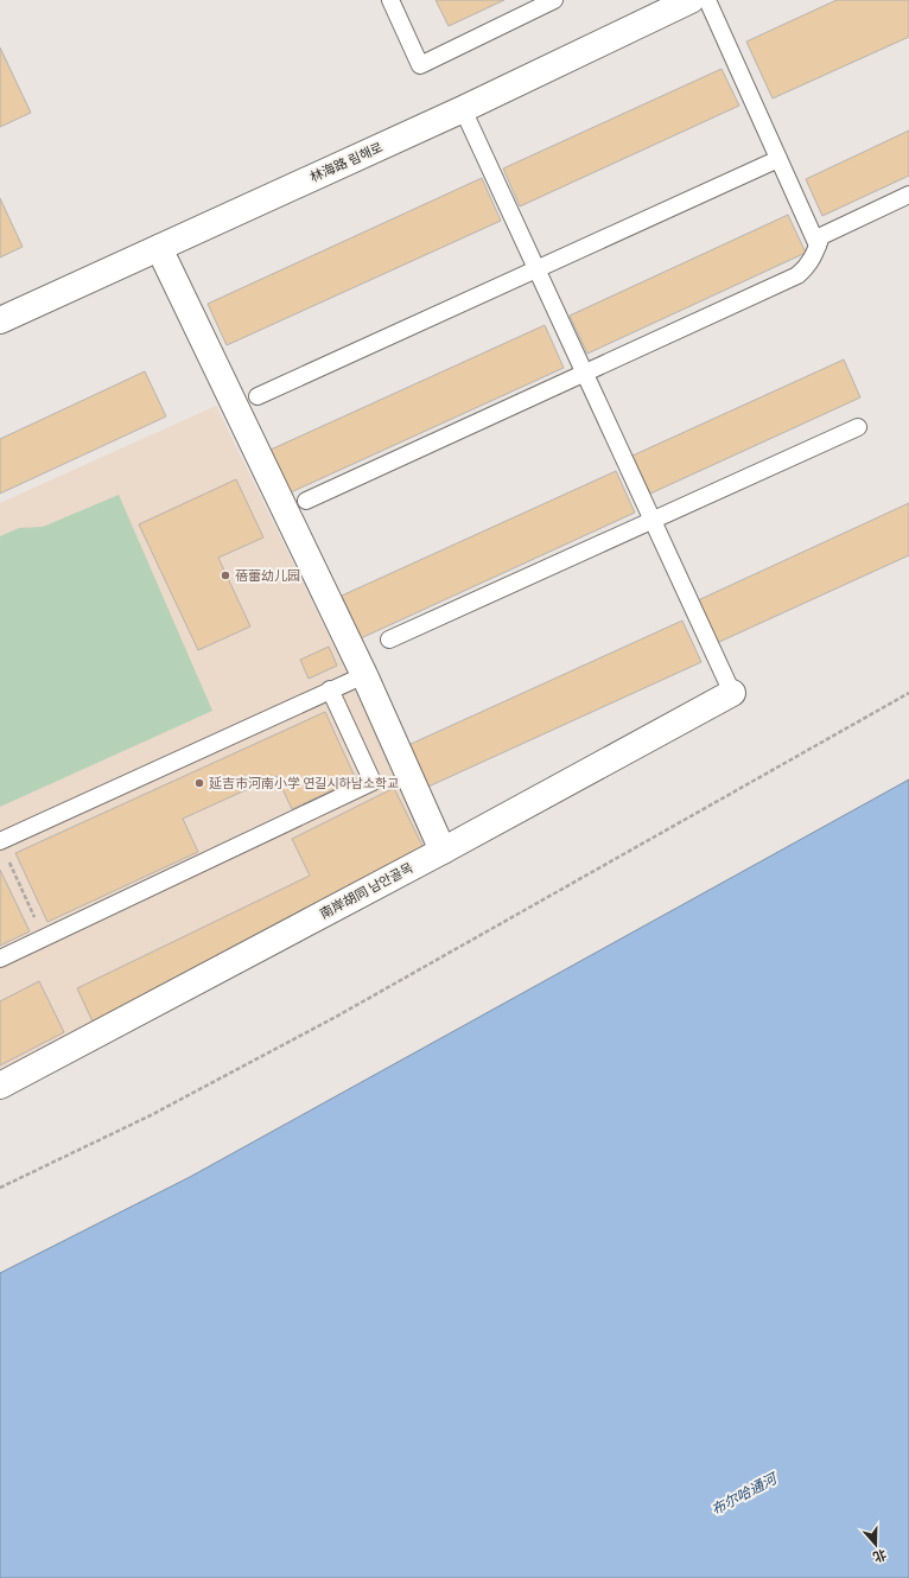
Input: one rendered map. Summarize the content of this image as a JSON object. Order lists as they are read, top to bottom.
{
  "streets": {
    "street": ["林海路 림해로", "南岸胡同 남안골목"]
  },
  "water": ["布尔哈通河"],
  "places": ["蓓蕾幼儿园", "延吉市河南小学 연길시하남소학교"],
  "north": "bottom"
}
